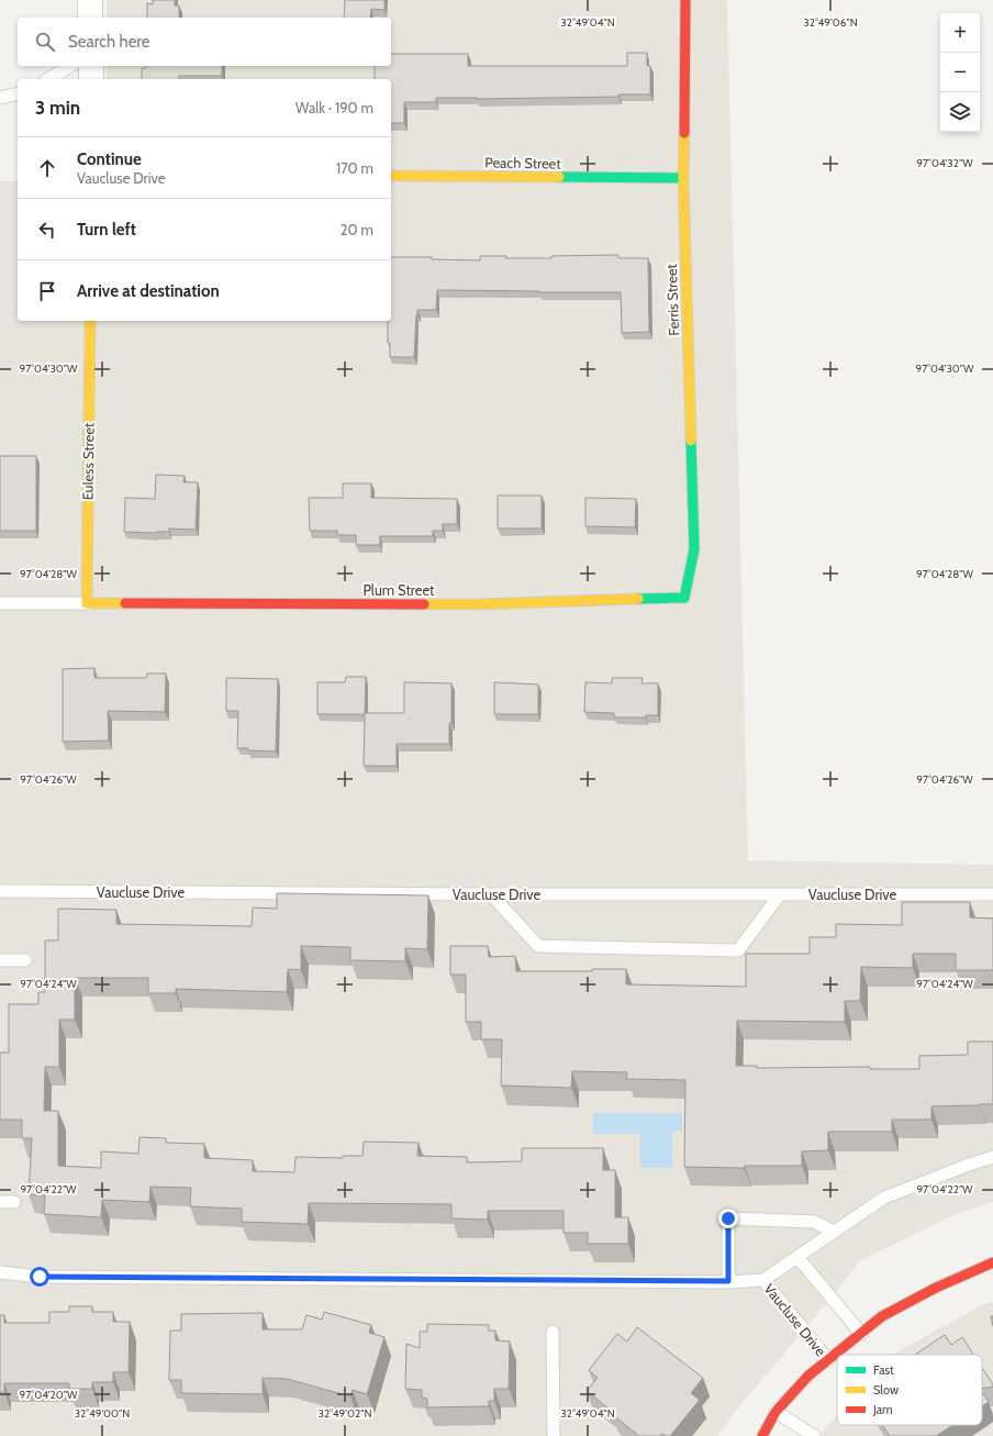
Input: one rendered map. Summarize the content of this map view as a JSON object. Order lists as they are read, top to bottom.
{
  "streets": {
    "street": [
      "Peach Street",
      "Ferris Street",
      "Euless Street",
      "Plum Street"
    ],
    "lane": ["Vaucluse Drive"]
  },
  "crossings": [
    ["Peach Street", "Ferris Street"],
    ["Ferris Street", "Plum Street"],
    ["Euless Street", "Plum Street"]
  ],
  "legend": ["Fast", "Slow", "Jam"],
  "page": {
    "map_buttons": ["+", "−"],
    "search": "Search here",
    "heading": ["3 min", "Walk · 190 m"],
    "list": [
      ["Continue", "Vaucluse Drive", "170 m"],
      ["Turn left", "20 m"],
      "Arrive at destination"
    ]
  },
  "coordinates": [
    "32°49'04\"N",
    "32°49'06\"N",
    "97°04'32\"W",
    "97°04'30\"W",
    "97°04'28\"W",
    "97°04'26\"W",
    "97°04'24\"W",
    "97°04'22\"W",
    "97°04'20\"W",
    "32°49'00\"N",
    "32°49'02\"N"
  ]
}
